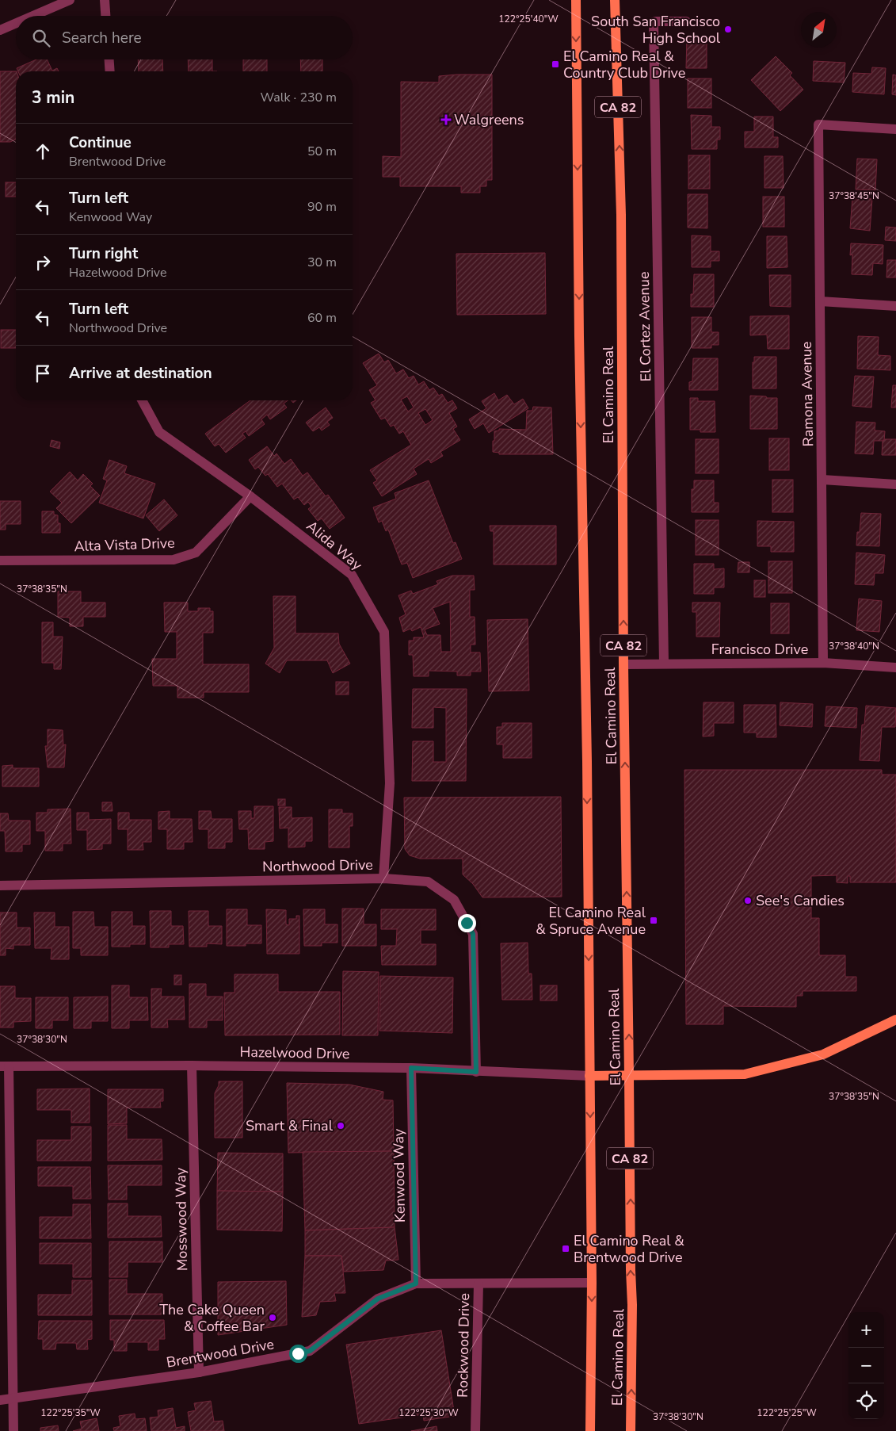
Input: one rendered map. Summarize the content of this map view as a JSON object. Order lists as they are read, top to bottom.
{
  "streets": {
    "main road": ["CA 82", "El Camino Real"],
    "street": [
      "El Cortez Avenue",
      "Ramona Avenue",
      "Alta Vista Drive",
      "Alida Way",
      "Francisco Drive",
      "Northwood Drive",
      "Hazelwood Drive",
      "Kenwood Way",
      "Mosswood Way",
      "Rockwood Drive",
      "Brentwood Drive"
    ]
  },
  "crossings": [
    ["El Cortez Avenue", "Francisco Drive"],
    ["Ramona Avenue", "Francisco Drive"],
    ["El Camino Real", "Francisco Drive"],
    ["El Camino Real", "Hazelwood Drive"],
    ["El Camino Real", "Brentwood Drive"],
    ["Alta Vista Drive", "Alida Way"],
    ["Alida Way", "Northwood Drive"],
    ["Northwood Drive", "Hazelwood Drive"],
    ["Hazelwood Drive", "Kenwood Way"],
    ["Hazelwood Drive", "Mosswood Way"],
    ["Kenwood Way", "Brentwood Drive"],
    ["Mosswood Way", "Brentwood Drive"],
    ["Rockwood Drive", "Brentwood Drive"]
  ],
  "places": {
    "other": [
      "South San Francisco High School",
      "See's Candies",
      "Smart & Final",
      "The Cake Queen & Coffee Bar"
    ],
    "transit": ["El Camino Real & Country Club Drive", "El Camino Real & Spruce Avenue", "El Camino Real & Brentwood Drive"],
    "health": ["Walgreens"]
  },
  "north": "top right",
  "page": {
    "search": "Search here",
    "heading": ["3 min", "Walk · 230 m"],
    "list": [
      ["Continue", "Brentwood Drive", "50 m"],
      ["Turn left", "Kenwood Way", "90 m"],
      ["Turn right", "Hazelwood Drive", "30 m"],
      ["Turn left", "Northwood Drive", "60 m"],
      "Arrive at destination"
    ],
    "map_buttons": ["+", "−"]
  },
  "coordinates": [
    "122°25'40\"W",
    "37°38'45\"N",
    "37°38'35\"N",
    "37°38'40\"N",
    "37°38'30\"N",
    "122°25'35\"W",
    "122°25'30\"W",
    "122°25'25\"W"
  ]
}
